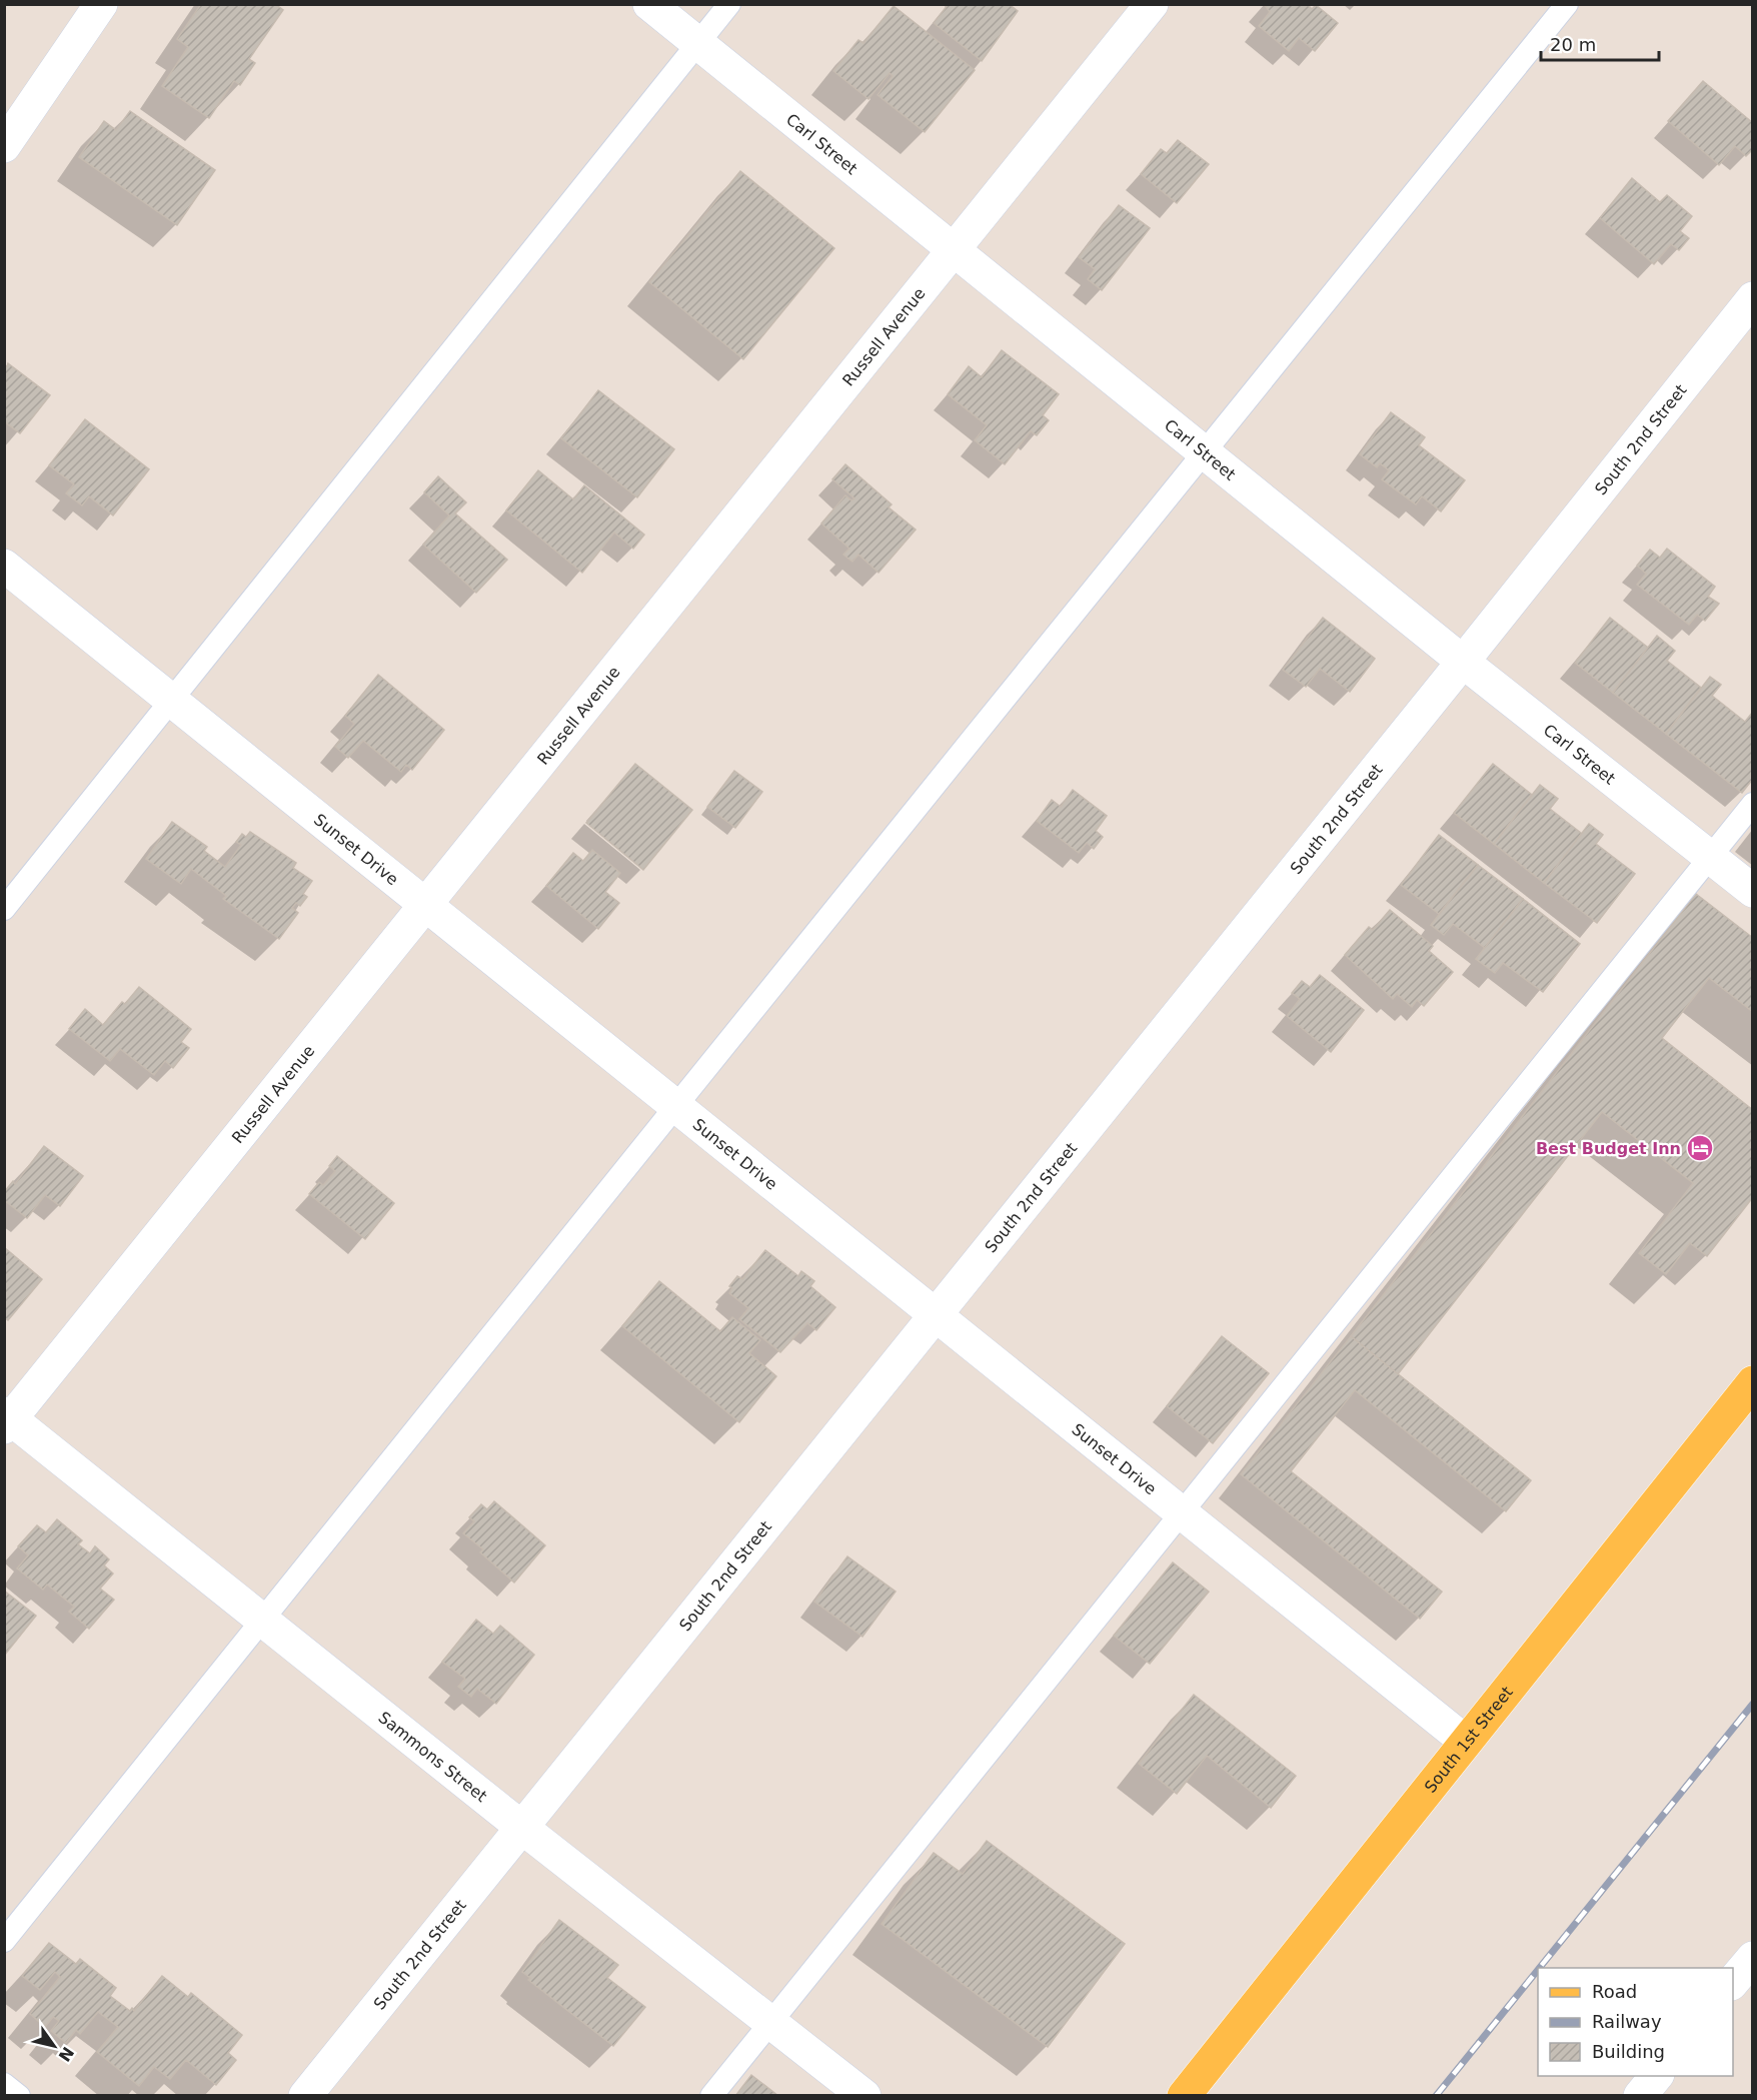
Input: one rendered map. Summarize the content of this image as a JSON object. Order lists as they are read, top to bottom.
{
  "streets": {
    "main road": ["South 1st Street"],
    "street": [
      "Carl Street",
      "Russell Avenue",
      "South 2nd Street",
      "Sunset Drive",
      "Sammons Street"
    ]
  },
  "crossings": [
    ["Carl Street", "Russell Avenue"],
    ["Carl Street", "South 2nd Street"],
    ["Russell Avenue", "Sunset Drive"],
    ["Russell Avenue", "Sammons Street"],
    ["South 2nd Street", "Sunset Drive"],
    ["South 2nd Street", "Sammons Street"],
    ["Sunset Drive", "South 1st Street"]
  ],
  "places": {
    "hotel": ["Best Budget Inn"]
  },
  "legend": ["Road", "Railway", "Building"],
  "scale_bar": "20 m",
  "north": "bottom right"
}
